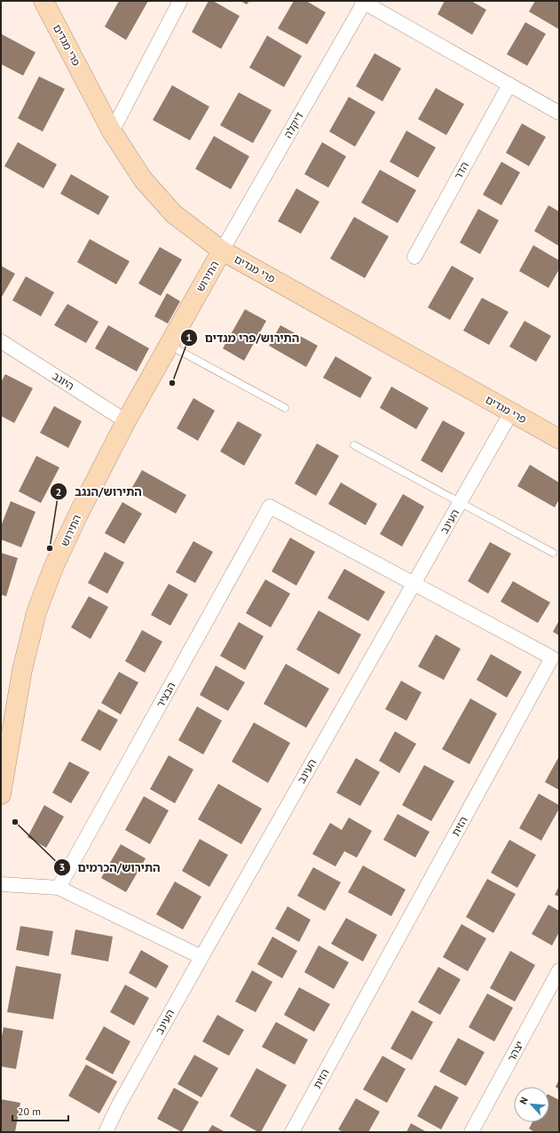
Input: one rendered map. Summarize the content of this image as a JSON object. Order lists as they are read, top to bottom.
{
  "streets": {
    "street": [
      "פרי מגדים",
      "דיקלה",
      "הדר",
      "התירוש",
      "היוגב",
      "העינב",
      "הבציר",
      "הזית",
      "יצהר"
    ]
  },
  "crossings": [
    ["פרי מגדים", "דיקלה"],
    ["פרי מגדים", "התירוש"],
    ["פרי מגדים", "העינב"],
    ["דיקלה", "התירוש"],
    ["התירוש", "היוגב"],
    ["העינב", "הבציר"],
    ["העינב", "הזית"],
    ["הבציר", "הזית"]
  ],
  "places": ["התירוש/פרי מגדים", "התירוש/הנגב", "התירוש/הכרמים"],
  "scale_bar": "20 m",
  "north": "top left"
}
